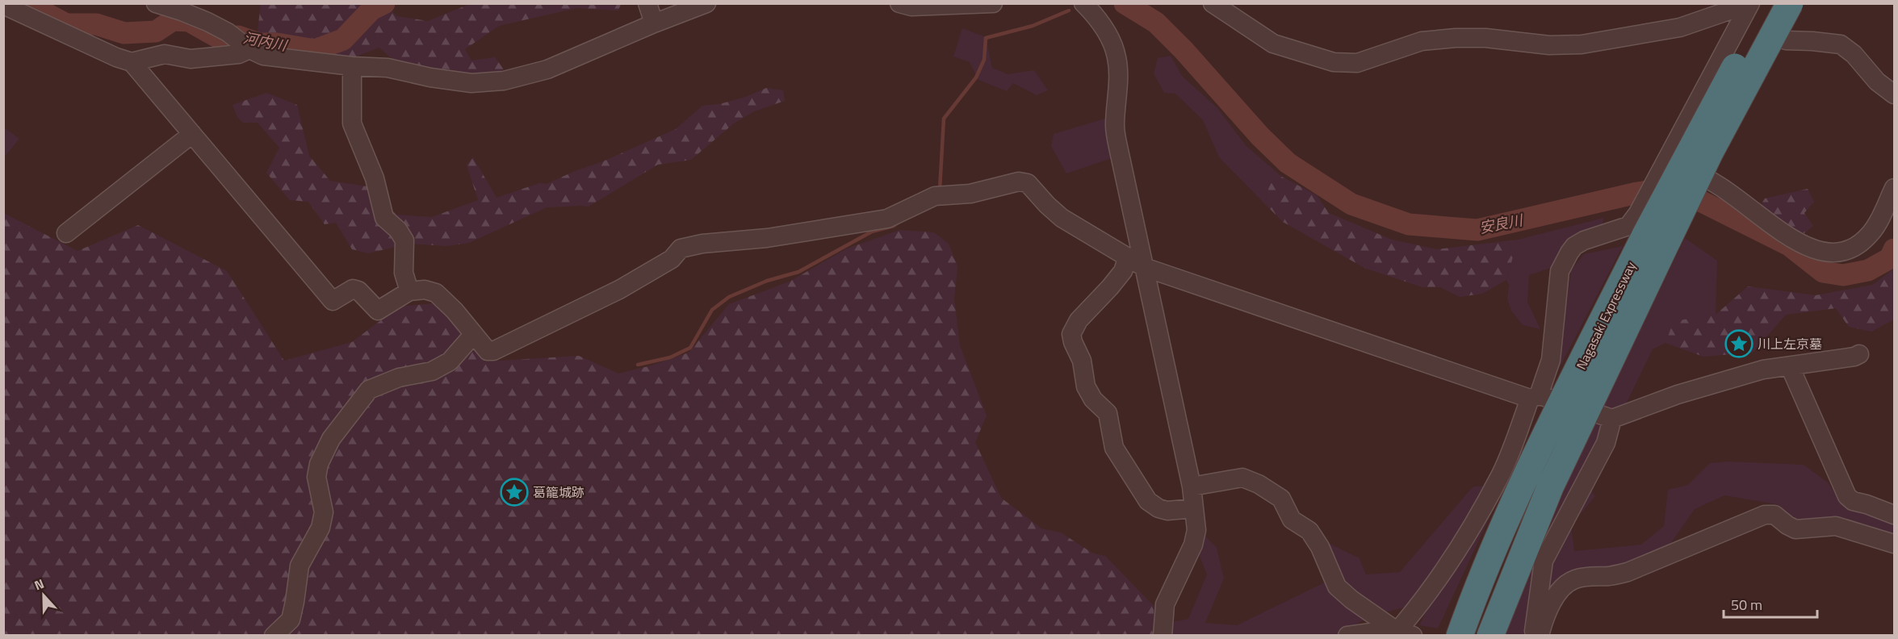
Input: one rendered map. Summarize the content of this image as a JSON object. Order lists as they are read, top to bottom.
{
  "streets": {
    "highway": ["Nagasaki Expressway"]
  },
  "water": ["河内川", "安良川"],
  "places": {
    "place": ["川上左京墓", "葛籠城跡"]
  },
  "scale_bar": "50 m",
  "north": "top"
}
